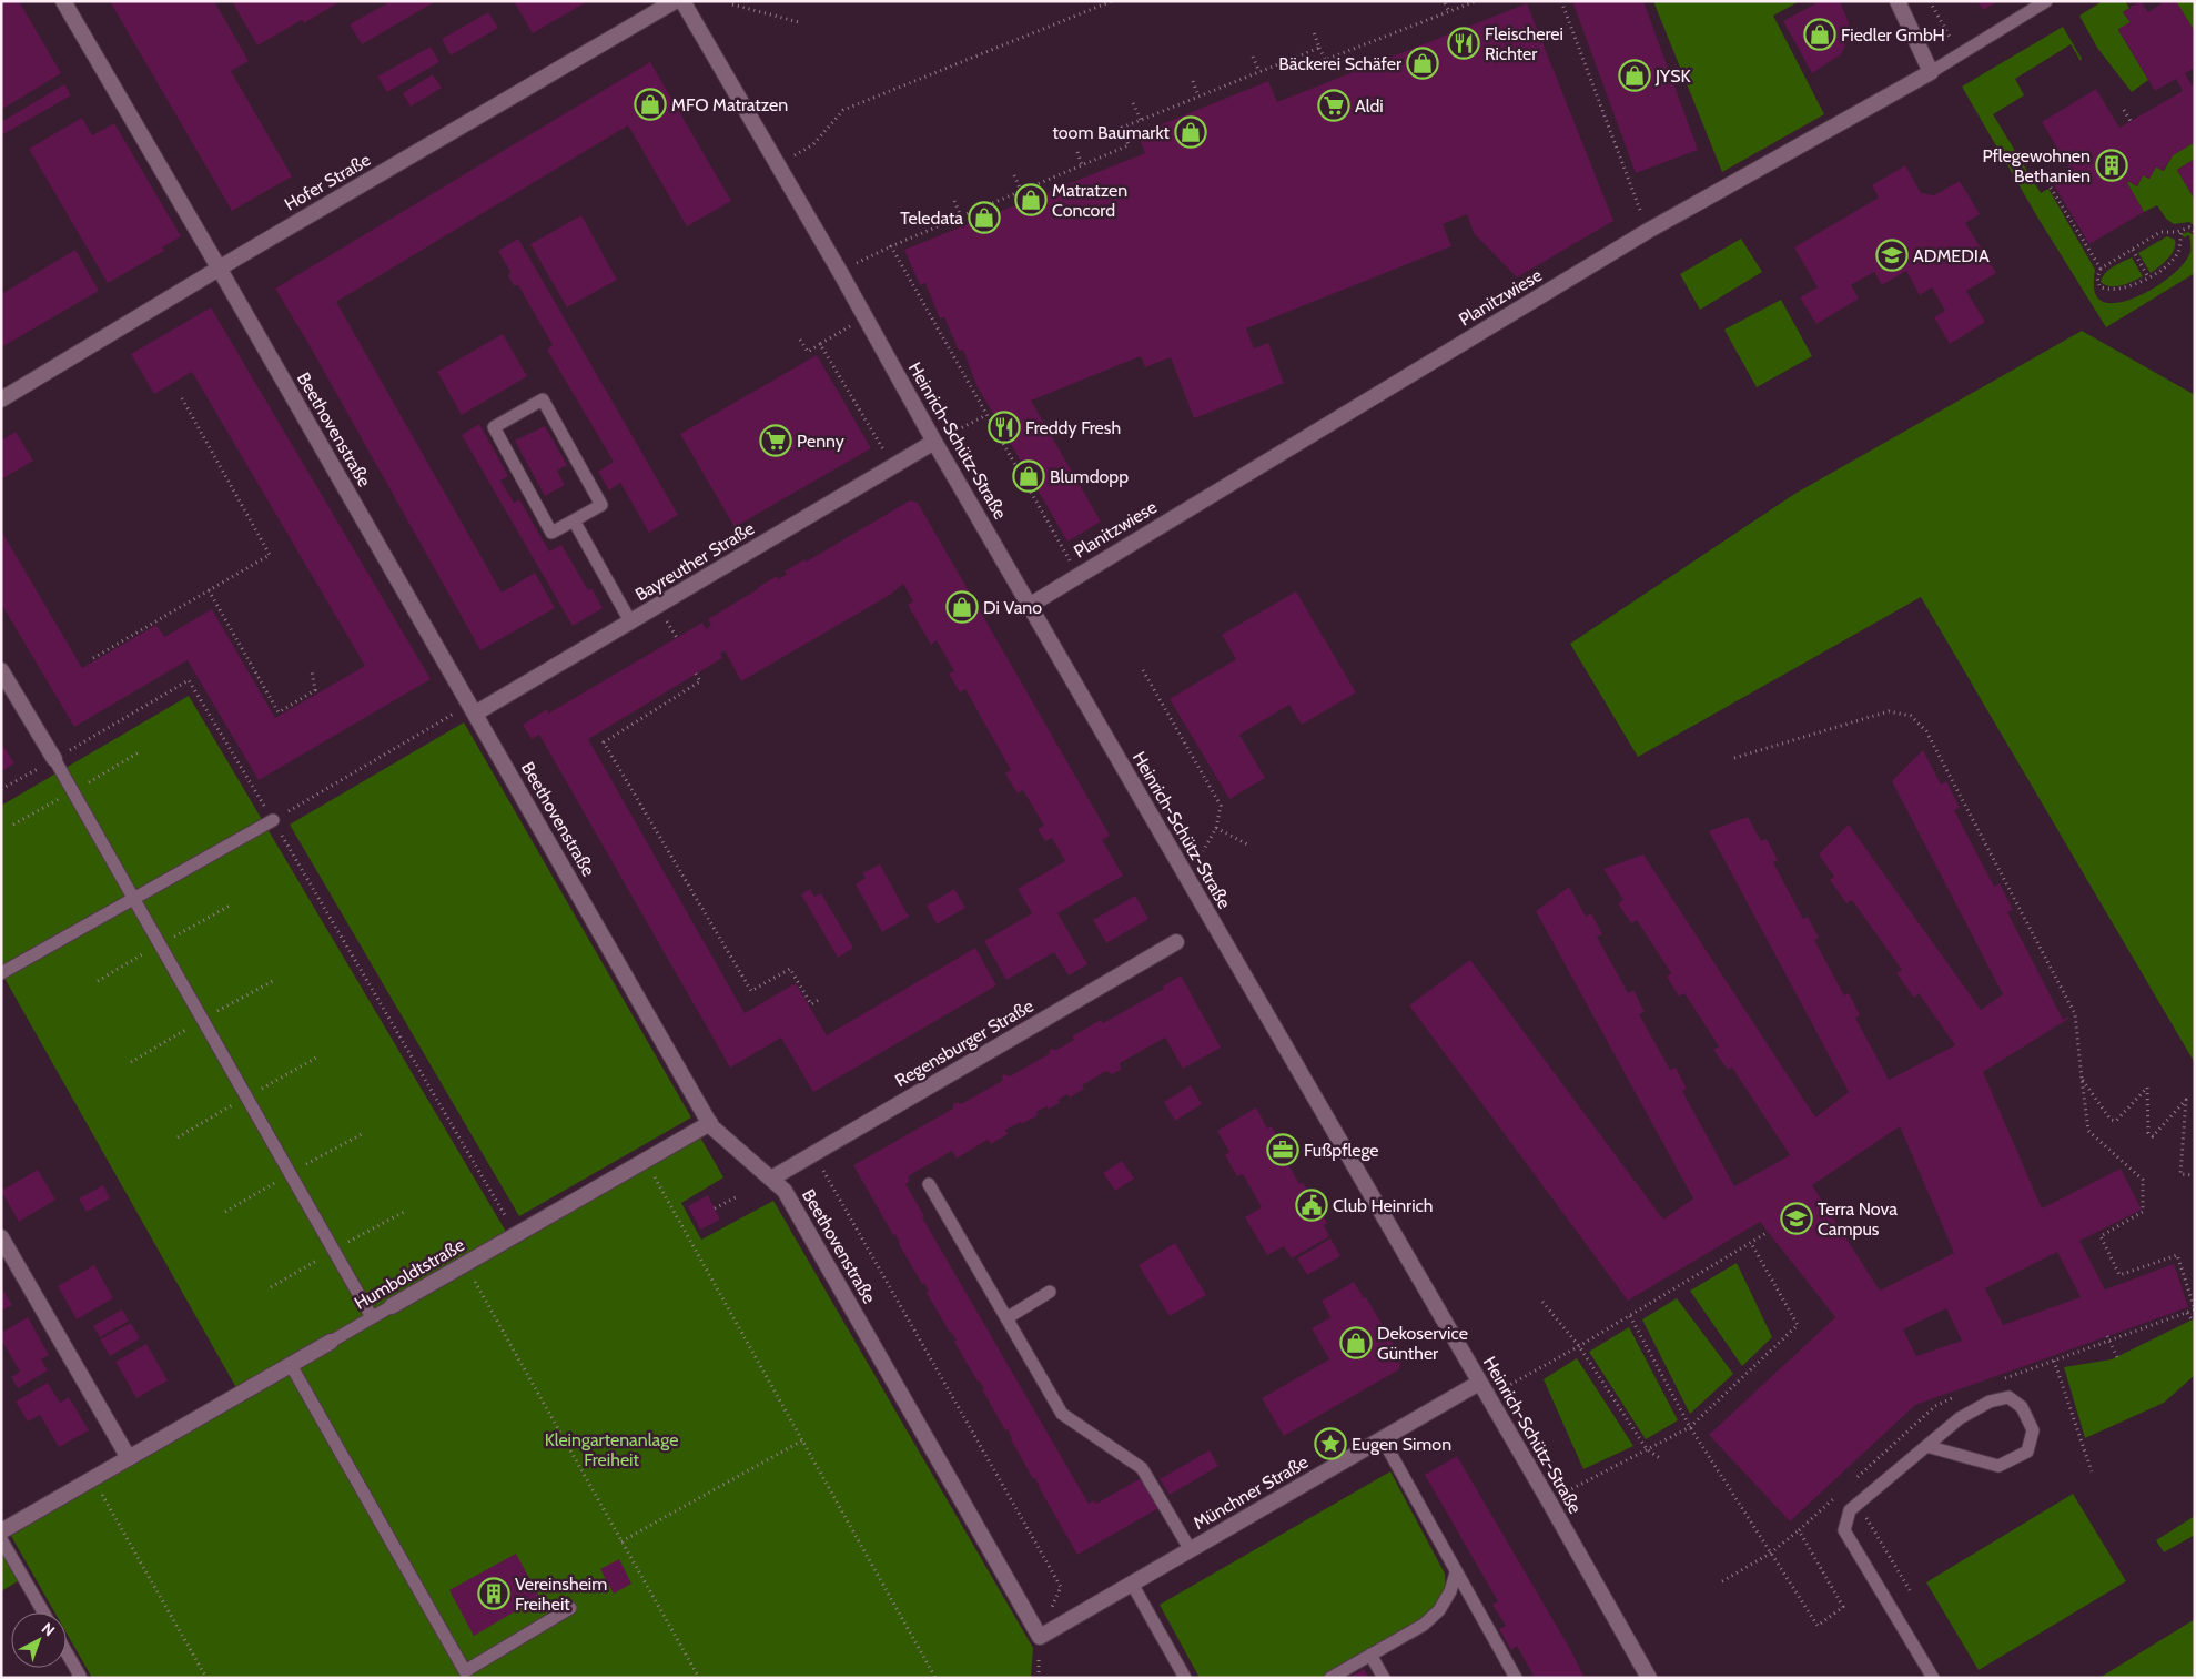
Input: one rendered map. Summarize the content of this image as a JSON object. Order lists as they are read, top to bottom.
{
  "streets": {
    "street": [
      "Hofer Straße",
      "Planitzwiese",
      "Beethovenstraße",
      "Heinrich-Schütz-Straße",
      "Bayreuther Straße",
      "Regensburger Straße",
      "Humboldtstraße",
      "Münchner Straße"
    ]
  },
  "crossings": [
    ["Hofer Straße", "Beethovenstraße"],
    ["Planitzwiese", "Heinrich-Schütz-Straße"],
    ["Beethovenstraße", "Bayreuther Straße"],
    ["Beethovenstraße", "Regensburger Straße"],
    ["Beethovenstraße", "Humboldtstraße"],
    ["Beethovenstraße", "Münchner Straße"],
    ["Heinrich-Schütz-Straße", "Bayreuther Straße"],
    ["Heinrich-Schütz-Straße", "Münchner Straße"]
  ],
  "parks": ["Kleingartenanlage Freiheit"],
  "places": {
    "shop": [
      "Fiedler GmbH",
      "Bäckerei Schäfer",
      "JYSK",
      "MFO Matratzen",
      "toom Baumarkt",
      "Matratzen Concord",
      "Teledata",
      "Blumdopp",
      "Di Vano",
      "Dekoservice Günther"
    ],
    "restaurant": ["Fleischerei Richter", "Freddy Fresh"],
    "supermarket": ["Aldi", "Penny"],
    "building": ["Pflegewohnen Bethanien", "Vereinsheim Freiheit"],
    "school or university": ["ADMEDIA", "Terra Nova Campus"],
    "office": ["Fußpflege"],
    "public building": ["Club Heinrich"],
    "place": ["Eugen Simon"]
  },
  "north": "top right"
}
